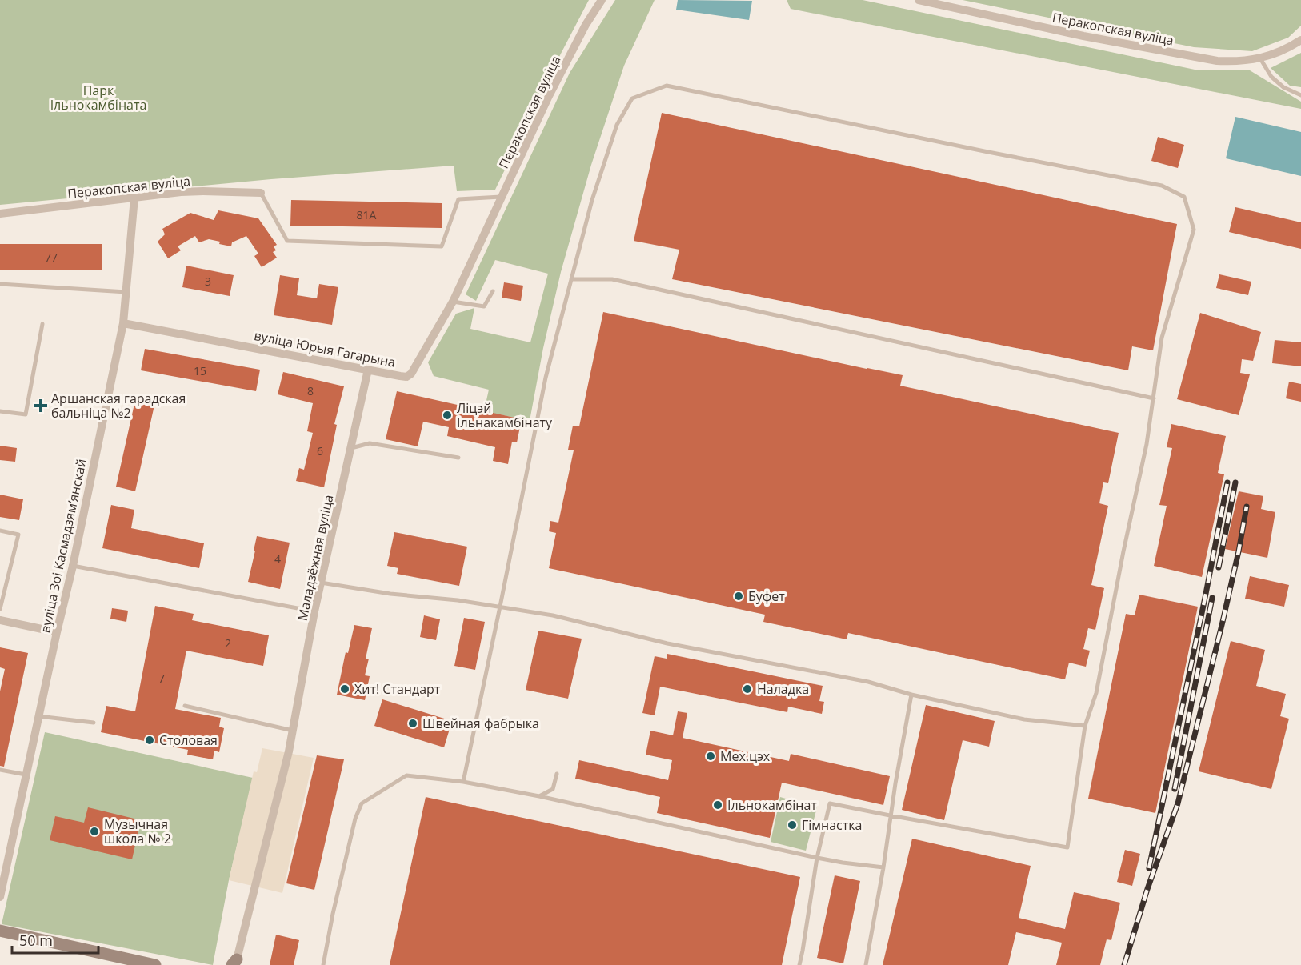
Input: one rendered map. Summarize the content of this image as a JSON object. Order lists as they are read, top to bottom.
{
  "streets": {
    "street": [
      "Перакопская вуліца",
      "вуліца Юрыя Гагарына",
      "вуліца Зоі Касмадзямʼянскай",
      "Маладзёжная вуліца"
    ]
  },
  "crossings": [
    ["Перакопская вуліца", "вуліца Юрыя Гагарына"],
    ["Перакопская вуліца", "вуліца Зоі Касмадзямʼянскай"],
    ["вуліца Юрыя Гагарына", "вуліца Зоі Касмадзямʼянскай"],
    ["вуліца Юрыя Гагарына", "Маладзёжная вуліца"]
  ],
  "parks": ["Парк Ільнокамбіната"],
  "places": {
    "health": ["Аршанская гарадская бальніца №2"],
    "other": [
      "Ліцэй Ільнакамбінату",
      "Буфет",
      "Хит! Стандарт",
      "Наладка",
      "Швейная фабрыка",
      "Столовая",
      "Мех.цэх",
      "Ільнокамбінат",
      "Гімнастка",
      "Музычная школа № 2"
    ]
  },
  "house_numbers": [
    "81А",
    "77",
    "3",
    "15",
    "8",
    "6",
    "4",
    "2",
    "7"
  ],
  "scale_bar": "50 m"
}
